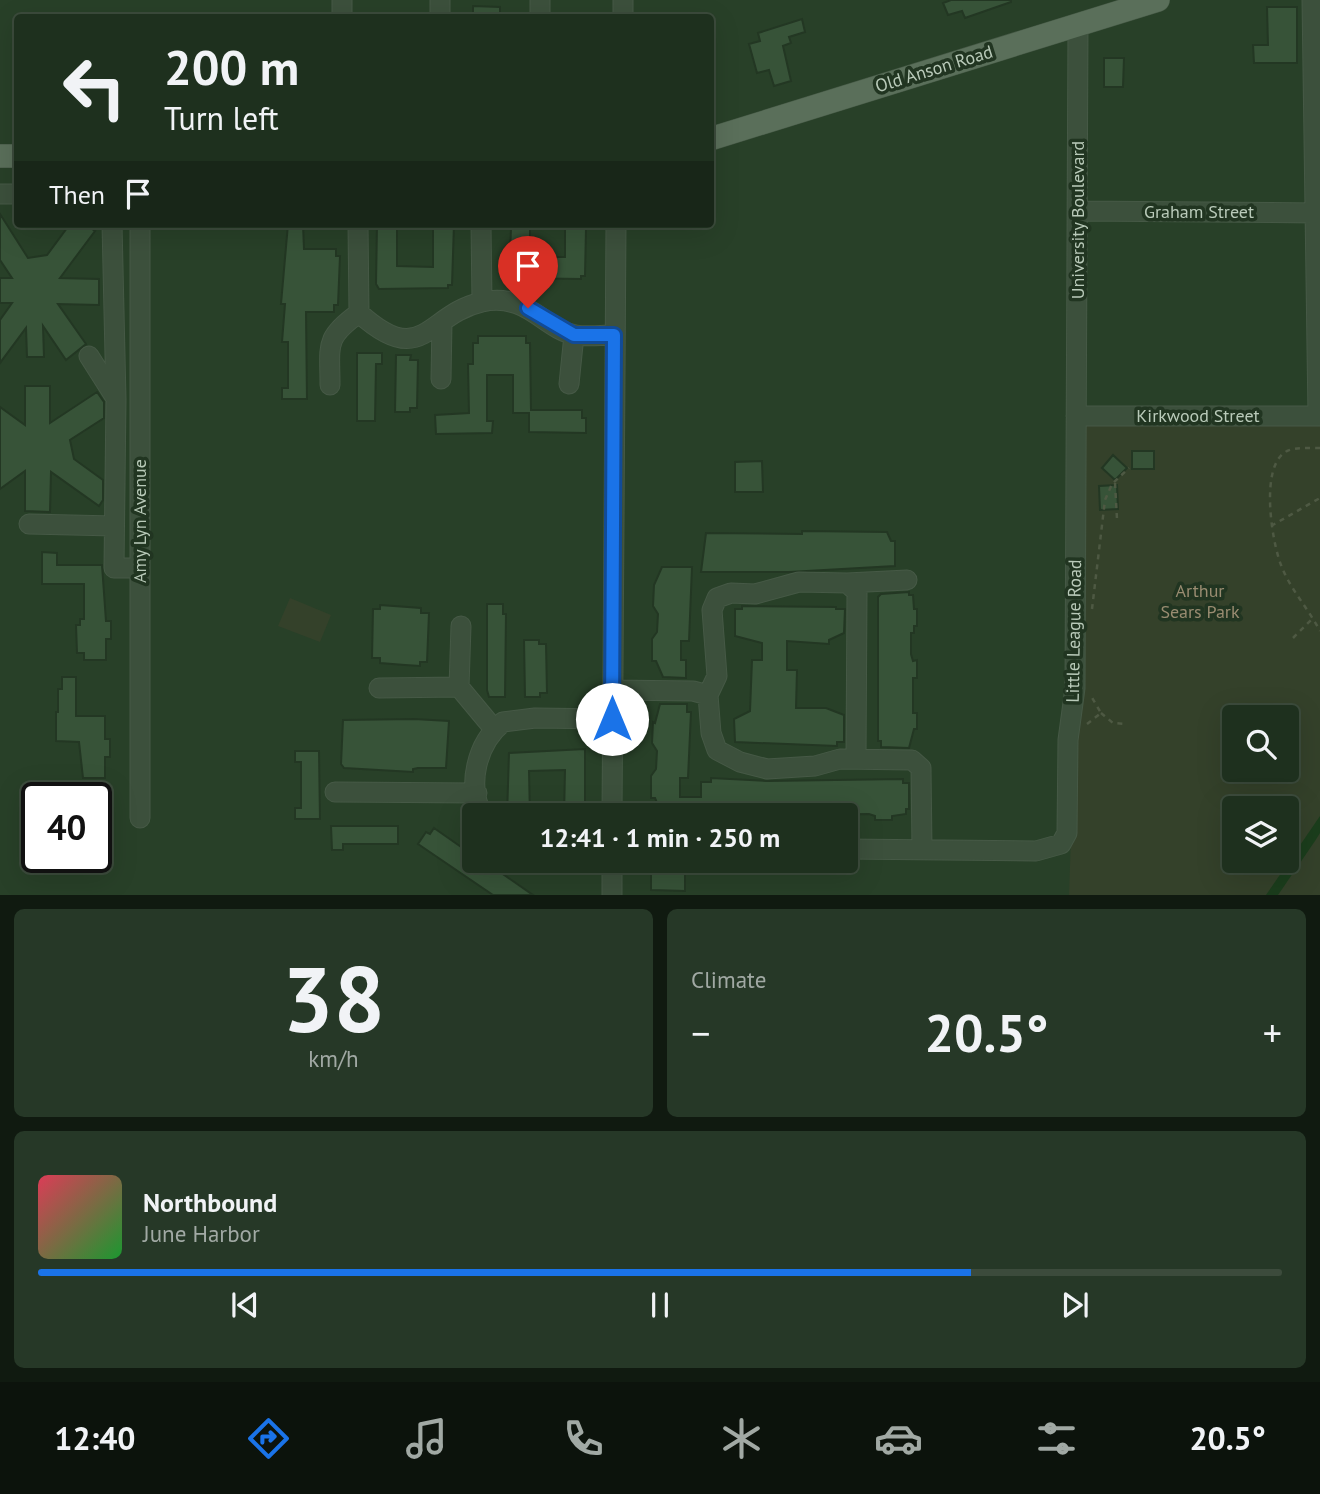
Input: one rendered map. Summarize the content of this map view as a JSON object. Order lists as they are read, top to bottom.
{
  "streets": {
    "main road": ["Old Anson Road"],
    "street": [
      "Graham Street",
      "University Boulevard",
      "Kirkwood Street",
      "Amy Lyn Avenue",
      "Little League Road"
    ]
  },
  "crossings": [
    ["Old Anson Road", "University Boulevard"],
    ["Graham Street", "University Boulevard"],
    ["University Boulevard", "Kirkwood Street"],
    ["University Boulevard", "Little League Road"],
    ["Kirkwood Street", "Little League Road"]
  ],
  "parks": ["Arthur Sears Park"],
  "page": {
    "turn": ["200 m", "Turn left"],
    "then": "Then",
    "limit": "40",
    "trip": "12:41 · 1 min · 250 m",
    "tile": [
      ["38", "km/h"],
      "Climate"
    ],
    "heat": ["−", "20.5°", "+"],
    "song": ["Northbound", "June Harbor"],
    "tabs": ["12:40", "20.5°"]
  }
}
